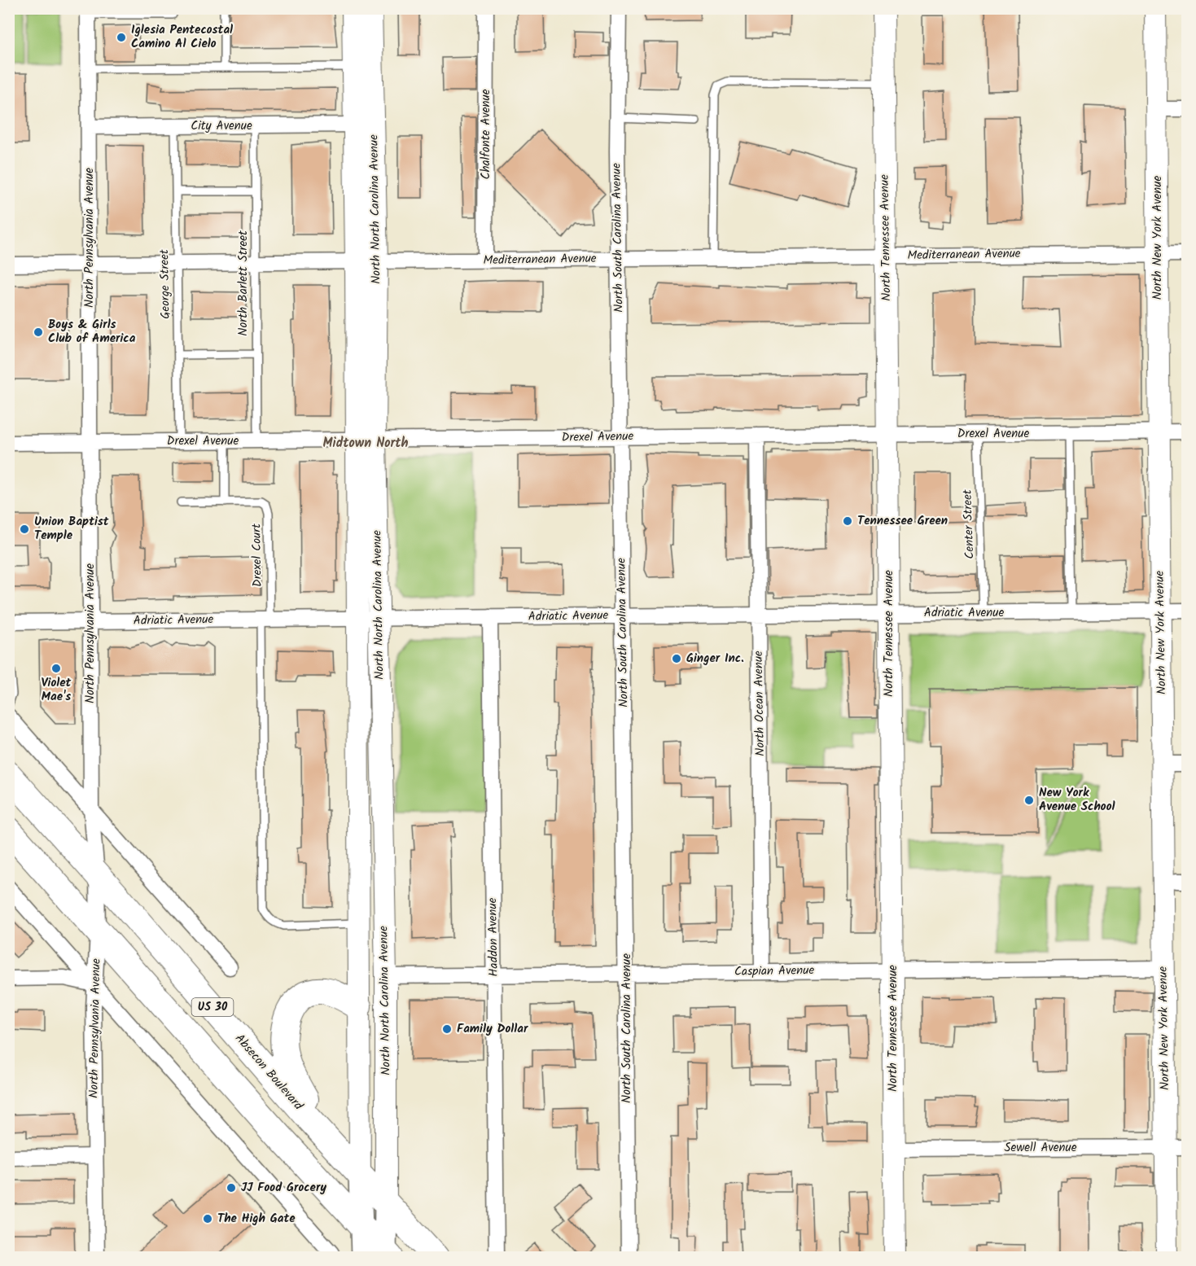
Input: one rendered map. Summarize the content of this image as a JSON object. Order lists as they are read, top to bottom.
{
  "streets": {
    "highway": ["US 30", "Absecon Boulevard"],
    "street": [
      "City Avenue",
      "Chalfonte Avenue",
      "North North Carolina Avenue",
      "North Pennsylvania Avenue",
      "North South Carolina Avenue",
      "North Tennessee Avenue",
      "North New York Avenue",
      "Mediterranean Avenue",
      "Drexel Avenue",
      "Adriatic Avenue",
      "North Ocean Avenue",
      "Haddon Avenue",
      "Caspian Avenue",
      "Sewell Avenue"
    ],
    "lane": [
      "North Barlett Street",
      "George Street",
      "Center Street",
      "Drexel Court"
    ]
  },
  "crossings": [
    ["City Avenue", "North North Carolina Avenue"],
    ["City Avenue", "North Pennsylvania Avenue"],
    ["City Avenue", "North Barlett Street"],
    ["City Avenue", "George Street"],
    ["Chalfonte Avenue", "Mediterranean Avenue"],
    ["North North Carolina Avenue", "Mediterranean Avenue"],
    ["North North Carolina Avenue", "Drexel Avenue"],
    ["North North Carolina Avenue", "Adriatic Avenue"],
    ["North North Carolina Avenue", "Caspian Avenue"],
    ["North North Carolina Avenue", "Absecon Boulevard"],
    ["North Pennsylvania Avenue", "Mediterranean Avenue"],
    ["North Pennsylvania Avenue", "Drexel Avenue"],
    ["North Pennsylvania Avenue", "Adriatic Avenue"],
    ["North Pennsylvania Avenue", "US 30"],
    ["North Pennsylvania Avenue", "Absecon Boulevard"],
    ["North South Carolina Avenue", "Mediterranean Avenue"],
    ["North South Carolina Avenue", "Drexel Avenue"],
    ["North South Carolina Avenue", "Adriatic Avenue"],
    ["North South Carolina Avenue", "Caspian Avenue"],
    ["North Tennessee Avenue", "Mediterranean Avenue"],
    ["North Tennessee Avenue", "Drexel Avenue"],
    ["North Tennessee Avenue", "Adriatic Avenue"],
    ["North Tennessee Avenue", "Caspian Avenue"],
    ["North Tennessee Avenue", "Sewell Avenue"],
    ["North New York Avenue", "Mediterranean Avenue"],
    ["North New York Avenue", "Drexel Avenue"],
    ["North New York Avenue", "Adriatic Avenue"],
    ["North New York Avenue", "Caspian Avenue"],
    ["North New York Avenue", "Sewell Avenue"],
    ["Mediterranean Avenue", "North Barlett Street"],
    ["Mediterranean Avenue", "George Street"],
    ["North Barlett Street", "Drexel Avenue"],
    ["George Street", "Drexel Avenue"],
    ["Drexel Avenue", "Center Street"],
    ["Drexel Avenue", "North Ocean Avenue"],
    ["Center Street", "Adriatic Avenue"],
    ["Drexel Court", "Adriatic Avenue"],
    ["Adriatic Avenue", "North Ocean Avenue"],
    ["Adriatic Avenue", "Haddon Avenue"],
    ["North Ocean Avenue", "Caspian Avenue"],
    ["Haddon Avenue", "Caspian Avenue"]
  ],
  "districts": ["Midtown North"],
  "places": [
    "Iglesia Pentecostal Camino Al Cielo",
    "Boys & Girls Club of America",
    "Tennessee Green",
    "Union Baptist Temple",
    "Ginger Inc.",
    "Violet Mae's",
    "New York Avenue School",
    "Family Dollar",
    "JJ Food Grocery",
    "The High Gate"
  ]
}
